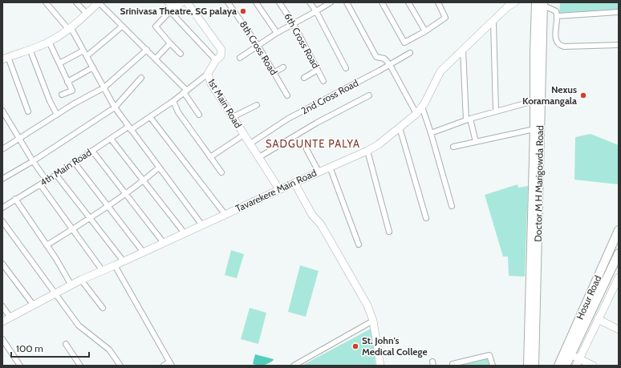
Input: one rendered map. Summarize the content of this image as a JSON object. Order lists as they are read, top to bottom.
{
  "streets": {
    "main road": [
      "1st Main Road",
      "Doctor M H Marigowda Road",
      "Tavarekere Main Road",
      "Hosur Road"
    ],
    "street": [
      "6th Cross Road",
      "8th Cross Road",
      "2nd Cross Road",
      "4th Main Road"
    ]
  },
  "crossings": [
    ["2nd Cross Road", "1st Main Road"],
    ["1st Main Road", "4th Main Road"],
    ["1st Main Road", "Tavarekere Main Road"]
  ],
  "districts": ["SADGUNTE PALYA"],
  "places": ["Srinivasa Theatre, SG palaya", "Nexus Koramangala", "St. John's Medical College"],
  "scale_bar": "100 m"
}
